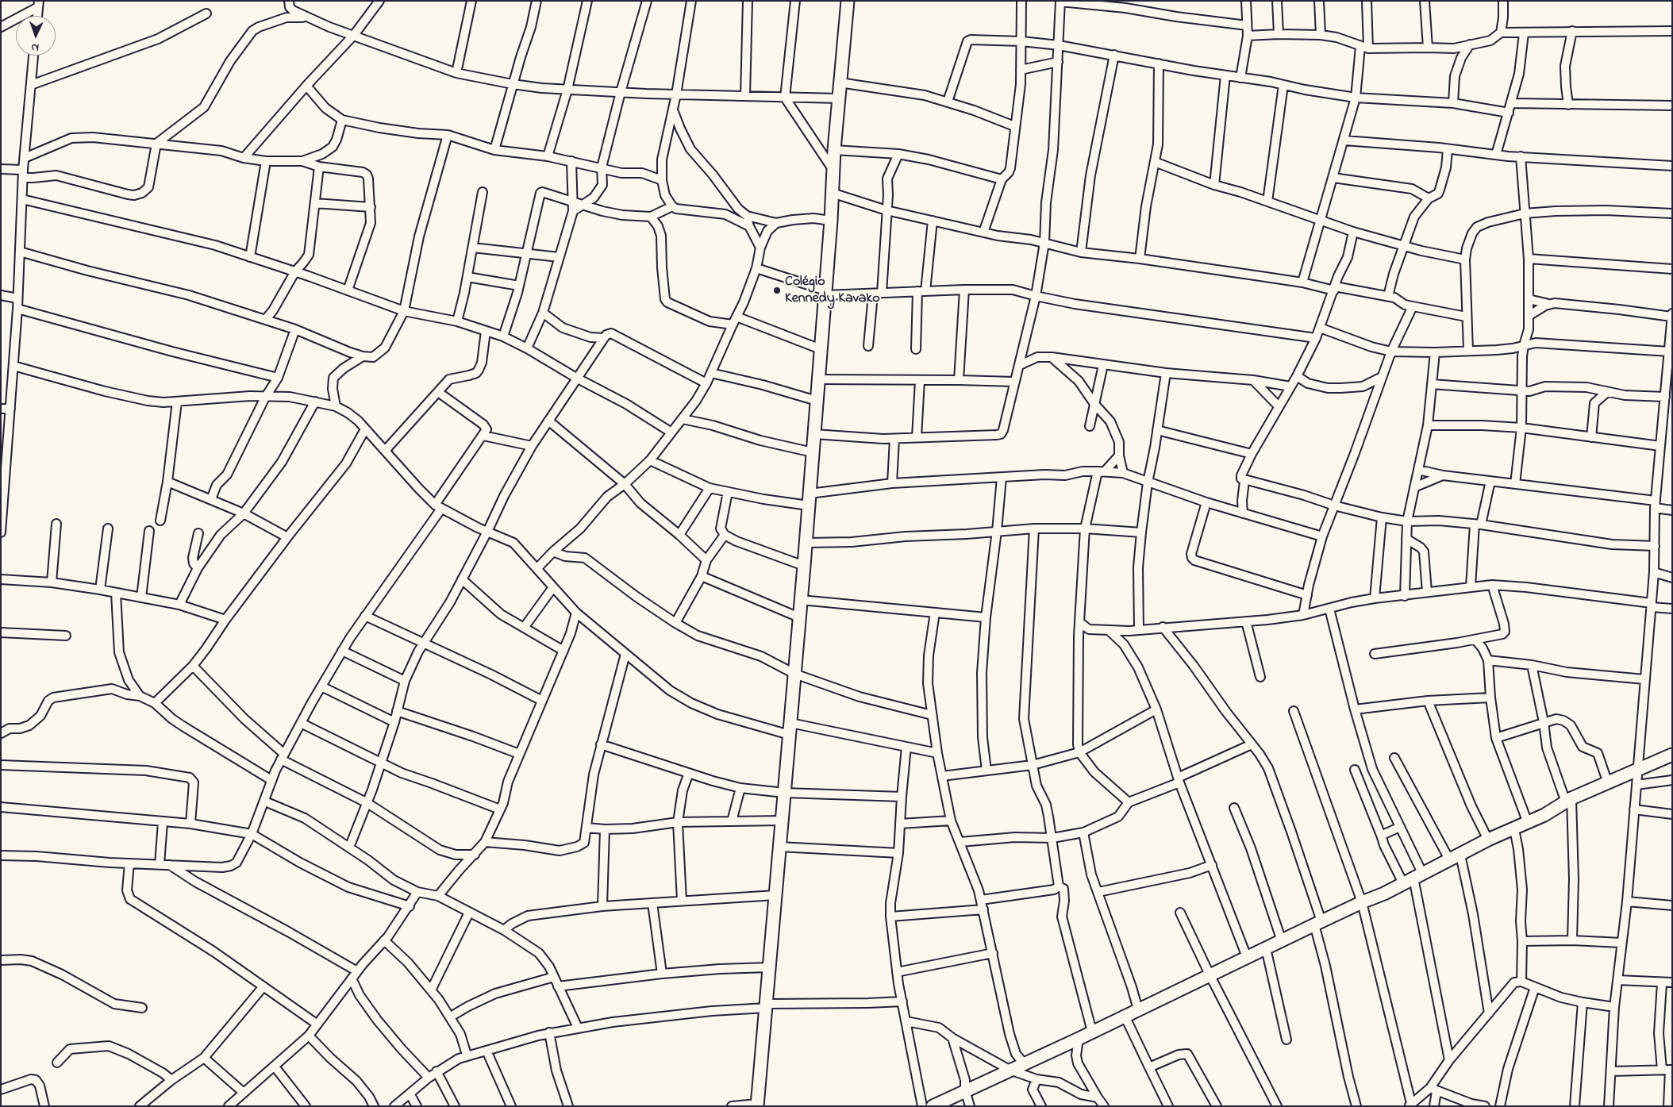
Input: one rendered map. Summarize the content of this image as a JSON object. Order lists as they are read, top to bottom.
{
  "places": ["Colégio Kennedy Kavako"],
  "north": "bottom"
}
